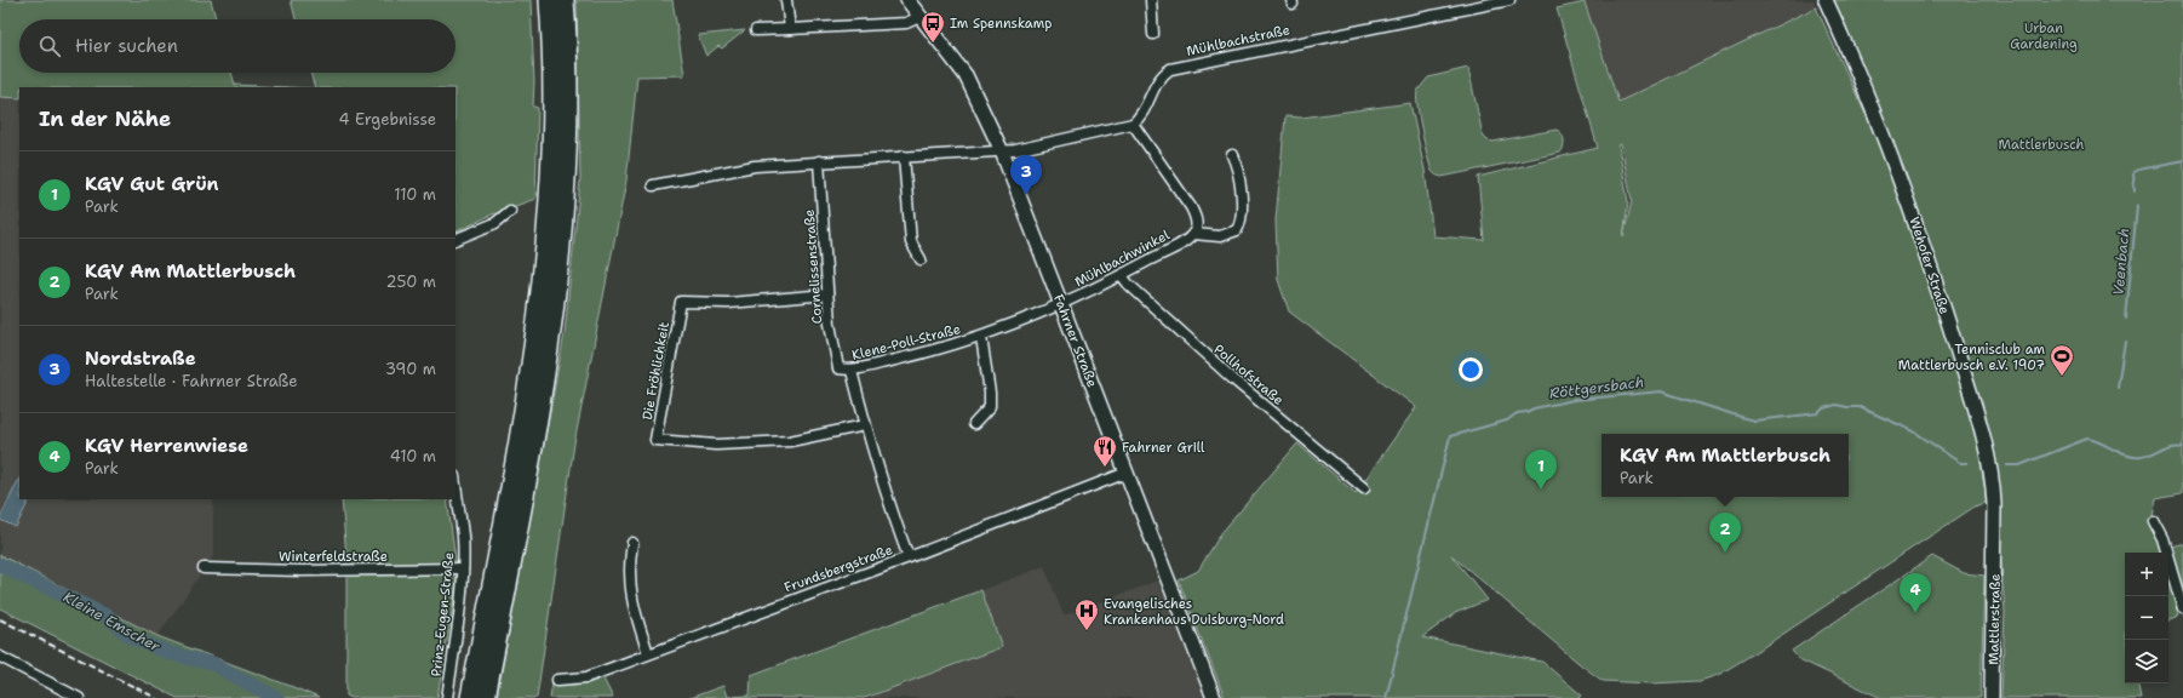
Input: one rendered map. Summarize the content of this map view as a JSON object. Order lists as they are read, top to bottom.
{
  "streets": {
    "street": [
      "Mühlbachstraße",
      "Mühlbachwinkel",
      "Wehofer Straße",
      "Cornelissenstraße",
      "Fahrner Straße",
      "Klene-Poll-Straße",
      "Die Fröhlichkeit",
      "Pollhofstraße",
      "Winterfeldstraße",
      "Frundsbergstraße",
      "Prinz-Eugen-Straße",
      "Mattlerstraße"
    ]
  },
  "crossings": [
    ["Mühlbachwinkel", "Fahrner Straße"],
    ["Mühlbachwinkel", "Klene-Poll-Straße"],
    ["Mühlbachwinkel", "Pollhofstraße"],
    ["Wehofer Straße", "Mattlerstraße"],
    ["Cornelissenstraße", "Klene-Poll-Straße"],
    ["Cornelissenstraße", "Die Fröhlichkeit"],
    ["Fahrner Straße", "Klene-Poll-Straße"],
    ["Fahrner Straße", "Frundsbergstraße"],
    ["Winterfeldstraße", "Prinz-Eugen-Straße"]
  ],
  "water": ["Veenbach", "Röttgersbach", "Kleine Emscher"],
  "parks": ["Urban Gardening", "Mattlerbusch"],
  "places": {
    "bus stop": ["Im Spennskamp"],
    "sports": ["Tennisclub am Mattlerbusch e.V. 1907"],
    "restaurant": ["Fahrner Grill"],
    "hospital": ["Evangelisches Krankenhaus Duisburg-Nord"]
  },
  "page": {
    "search": "Hier suchen",
    "heading": ["In der Nähe", "4 Ergebnisse"],
    "list": [
      {
        "mark": "1",
        "name": "KGV Gut Grün",
        "note": "Park",
        "value": "110 m"
      },
      {
        "mark": "2",
        "name": "KGV Am Mattlerbusch",
        "note": "Park",
        "value": "250 m"
      },
      {
        "mark": "3",
        "name": "Nordstraße",
        "note": "Haltestelle · Fahrner Straße",
        "value": "390 m"
      },
      {
        "mark": "4",
        "name": "KGV Herrenwiese",
        "note": "Park",
        "value": "410 m"
      }
    ],
    "pins": [
      "3",
      "1",
      "2",
      "4"
    ],
    "popup": ["KGV Am Mattlerbusch", "Park"],
    "map_buttons": ["+", "−"]
  }
}
